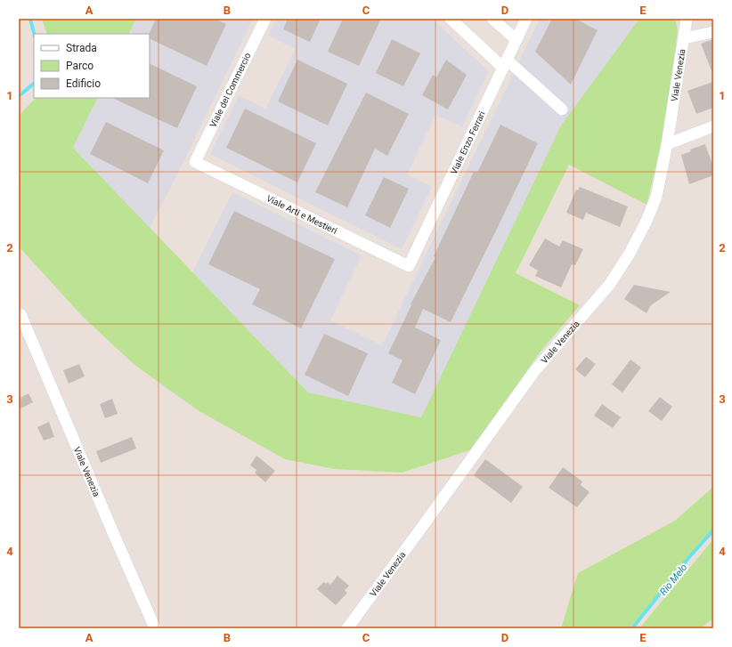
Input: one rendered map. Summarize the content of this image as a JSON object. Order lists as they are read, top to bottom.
{
  "streets": {
    "street": [
      "Viale Venezia",
      "Viale del Commercio",
      "Viale Enzo Ferrari",
      "Viale Arti e Mestieri"
    ]
  },
  "crossings": [
    ["Viale del Commercio", "Viale Arti e Mestieri"],
    ["Viale Enzo Ferrari", "Viale Arti e Mestieri"]
  ],
  "water": ["Rio Melo"],
  "legend": ["Strada", "Parco", "Edificio"],
  "grid": {
    "columns": [
      "A",
      "B",
      "C",
      "D",
      "E"
    ],
    "rows": [
      "1",
      "2",
      "3",
      "4"
    ]
  }
}
